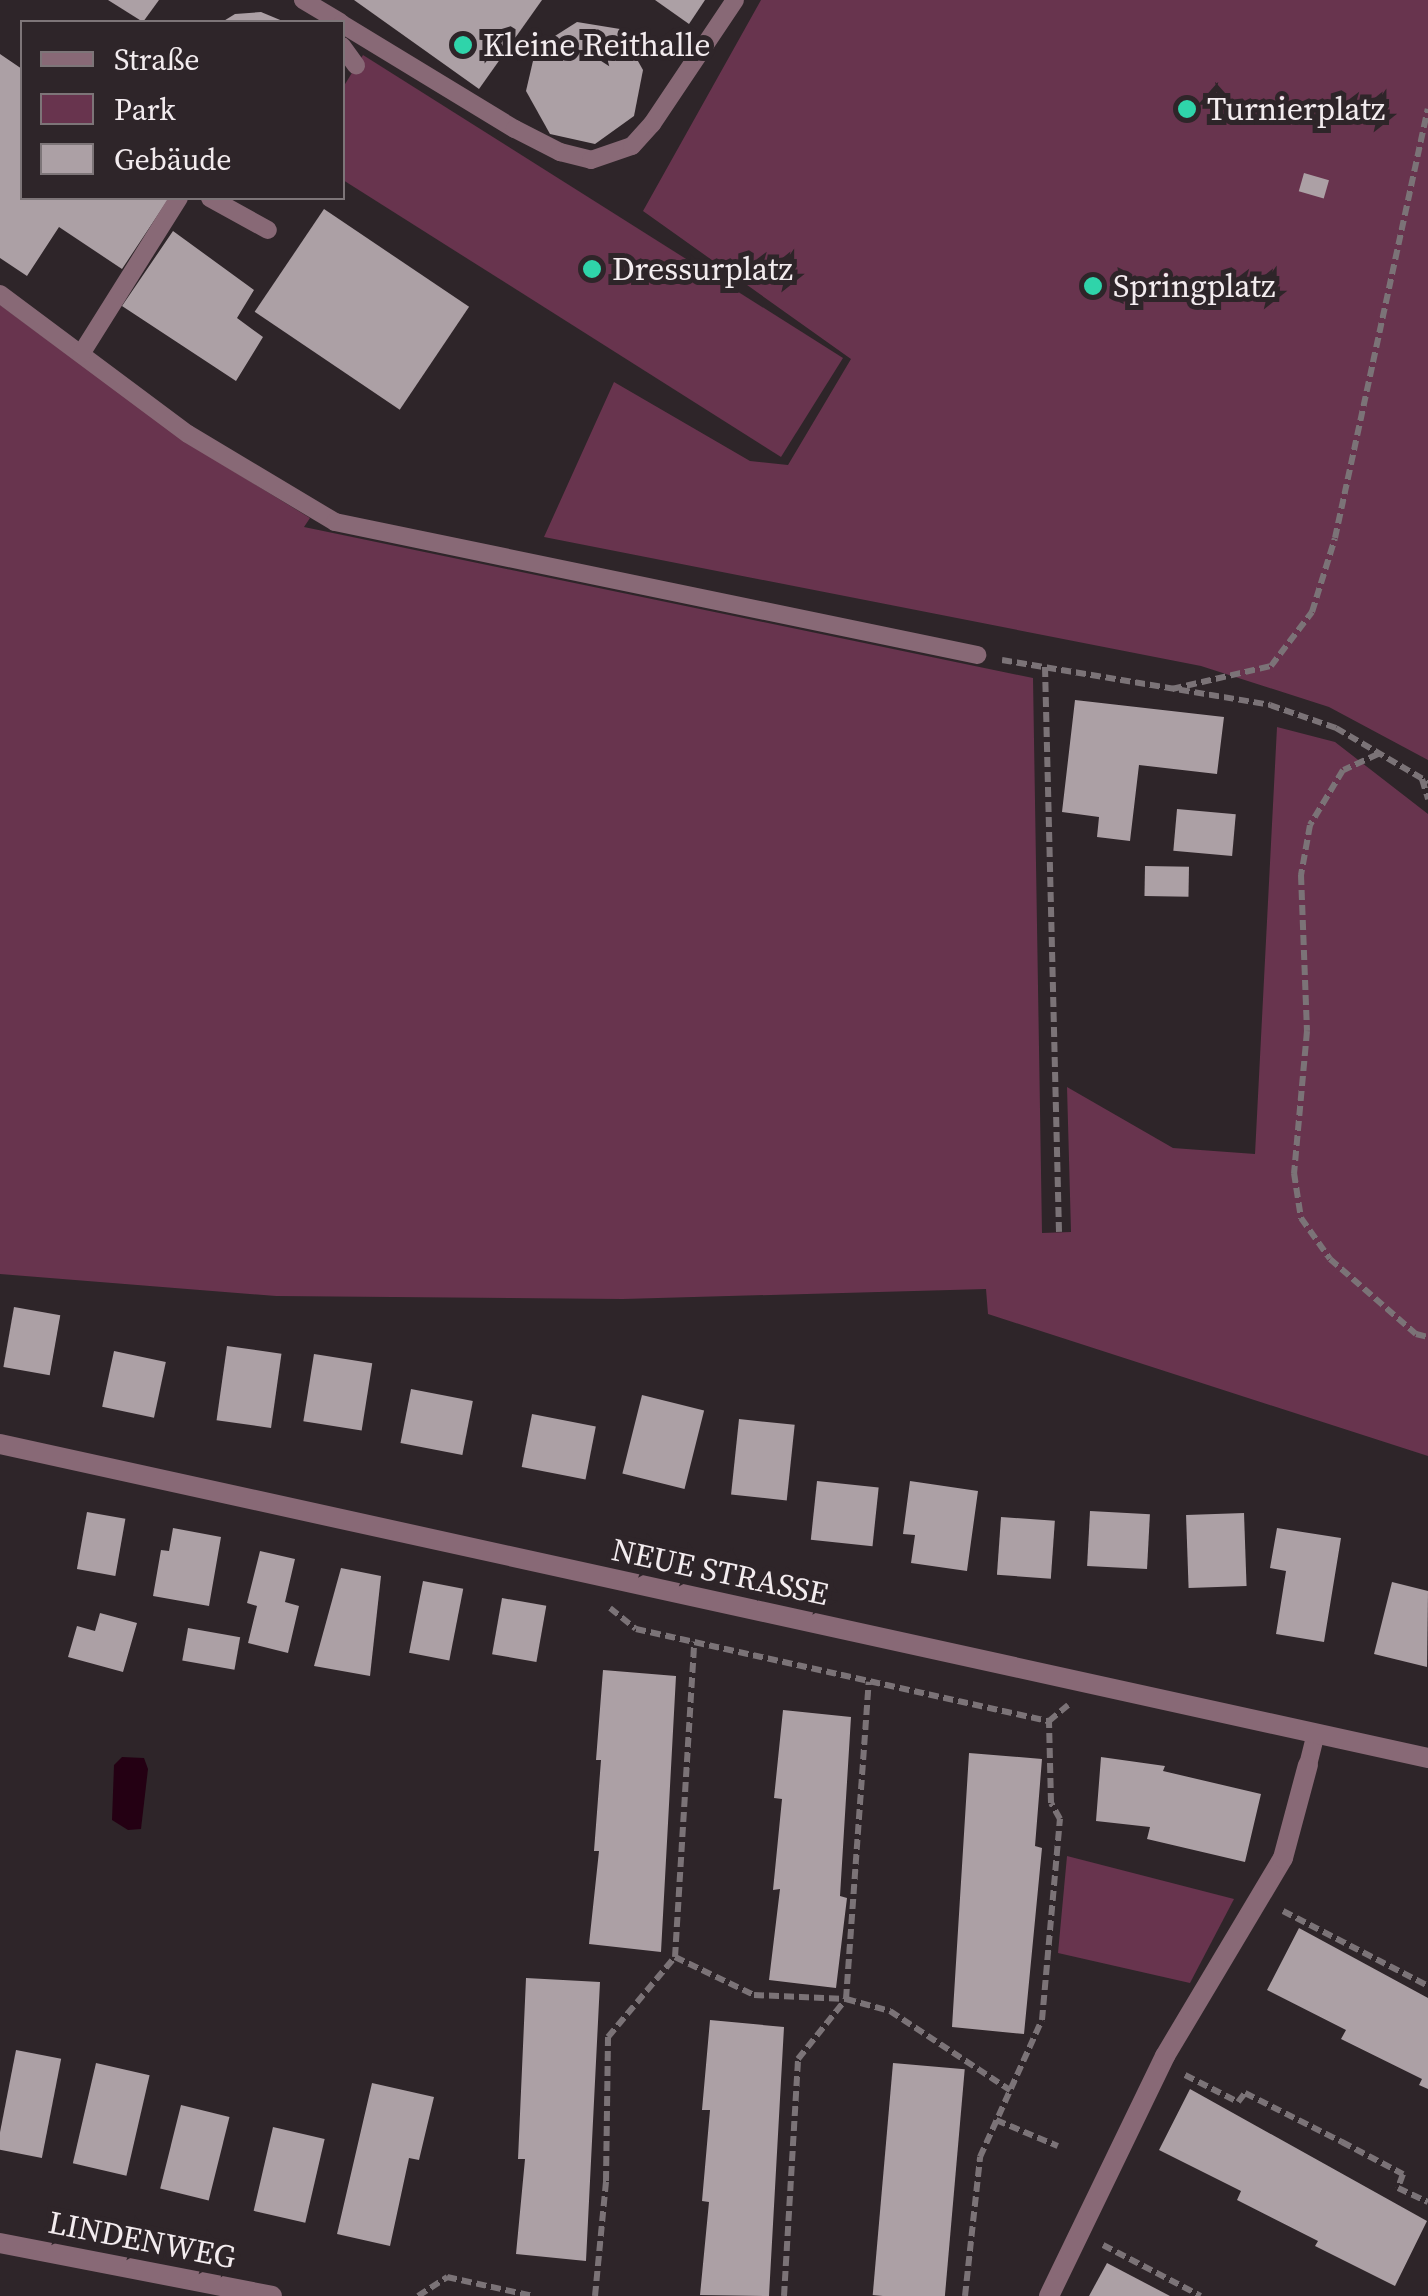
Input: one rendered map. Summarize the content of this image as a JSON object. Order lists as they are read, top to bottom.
{
  "streets": {
    "street": ["NEUE STRASSE", "LINDENWEG"]
  },
  "places": [
    "Kleine Reithalle",
    "Turnierplatz",
    "Dressurplatz",
    "Springplatz"
  ],
  "legend": ["Straße", "Park", "Gebäude"]
}
